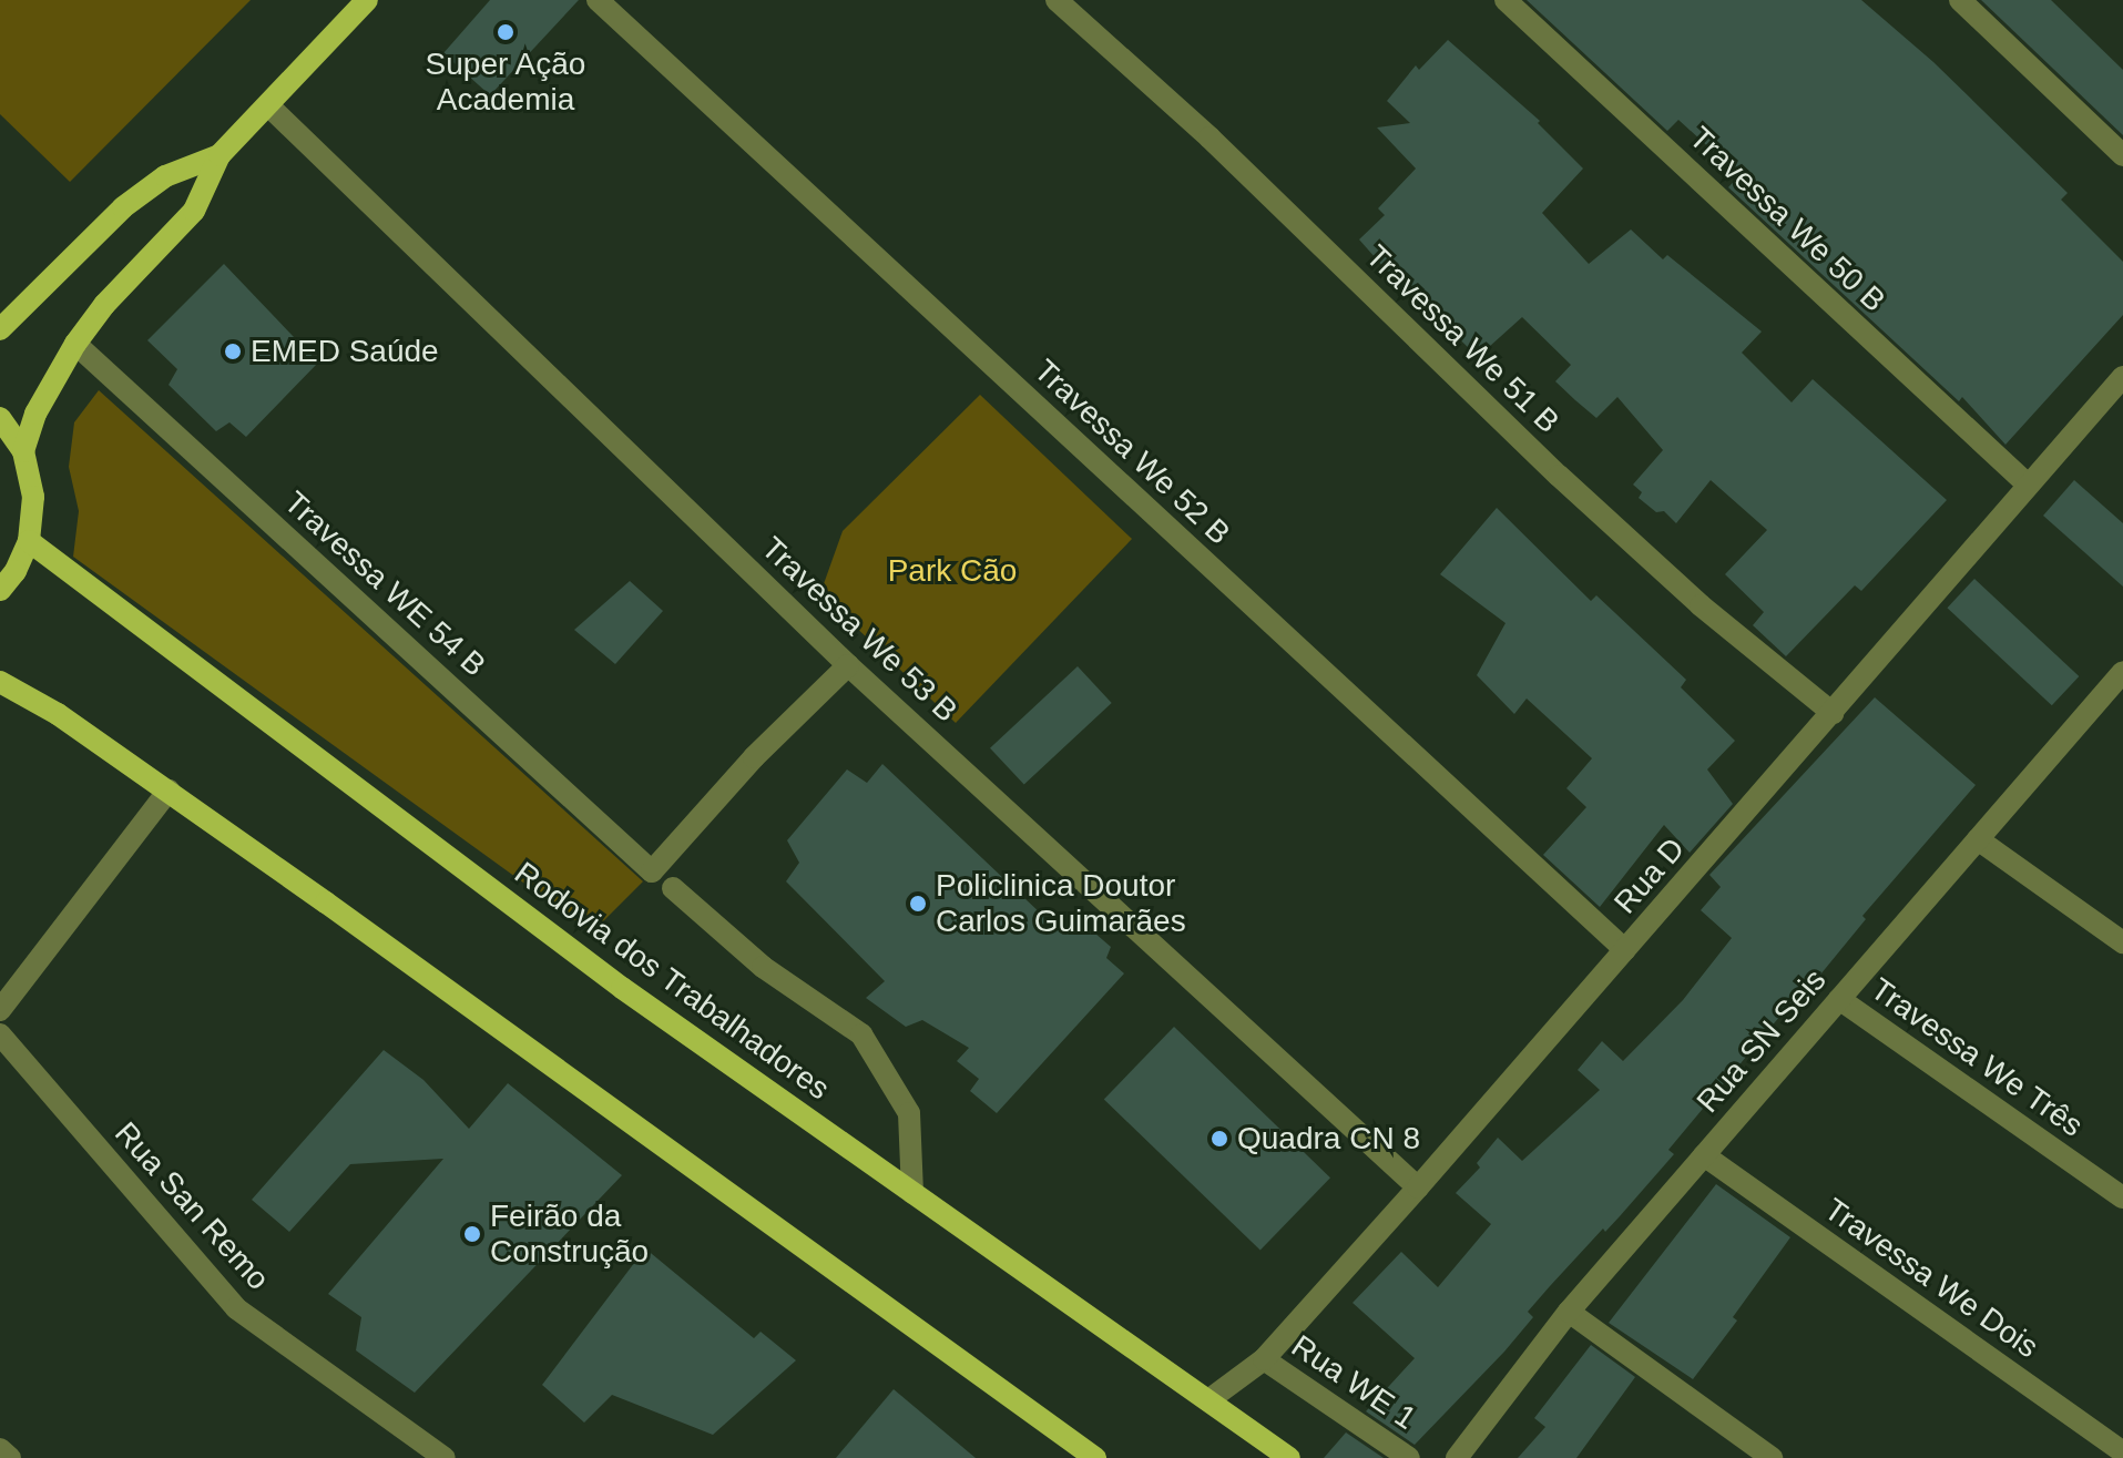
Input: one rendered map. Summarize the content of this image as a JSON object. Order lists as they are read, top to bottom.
{
  "streets": {
    "main road": ["Rodovia dos Trabalhadores"],
    "street": [
      "Travessa We 50 B",
      "Travessa We 51 B",
      "Travessa We 52 B",
      "Travessa WE 54 B",
      "Travessa We 53 B",
      "Rua D",
      "Rua SN Seis",
      "Travessa We Três",
      "Rua San Remo",
      "Travessa We Dois",
      "Rua WE 1"
    ]
  },
  "crossings": [
    ["Travessa We 50 B", "Rua D"],
    ["Travessa We 51 B", "Rua D"],
    ["Travessa We 52 B", "Rua D"],
    ["Travessa WE 54 B", "Travessa We 53 B"],
    ["Travessa We 53 B", "Rua D"],
    ["Rua D", "Rodovia dos Trabalhadores"],
    ["Rua D", "Rua WE 1"],
    ["Rua SN Seis", "Travessa We Três"],
    ["Rua SN Seis", "Travessa We Dois"]
  ],
  "parks": ["Park Cão"],
  "places": [
    "Super Ação Academia",
    "EMED Saúde",
    "Policlinica Doutor Carlos Guimarães",
    "Quadra CN 8",
    "Feirão da Construção"
  ]
}
